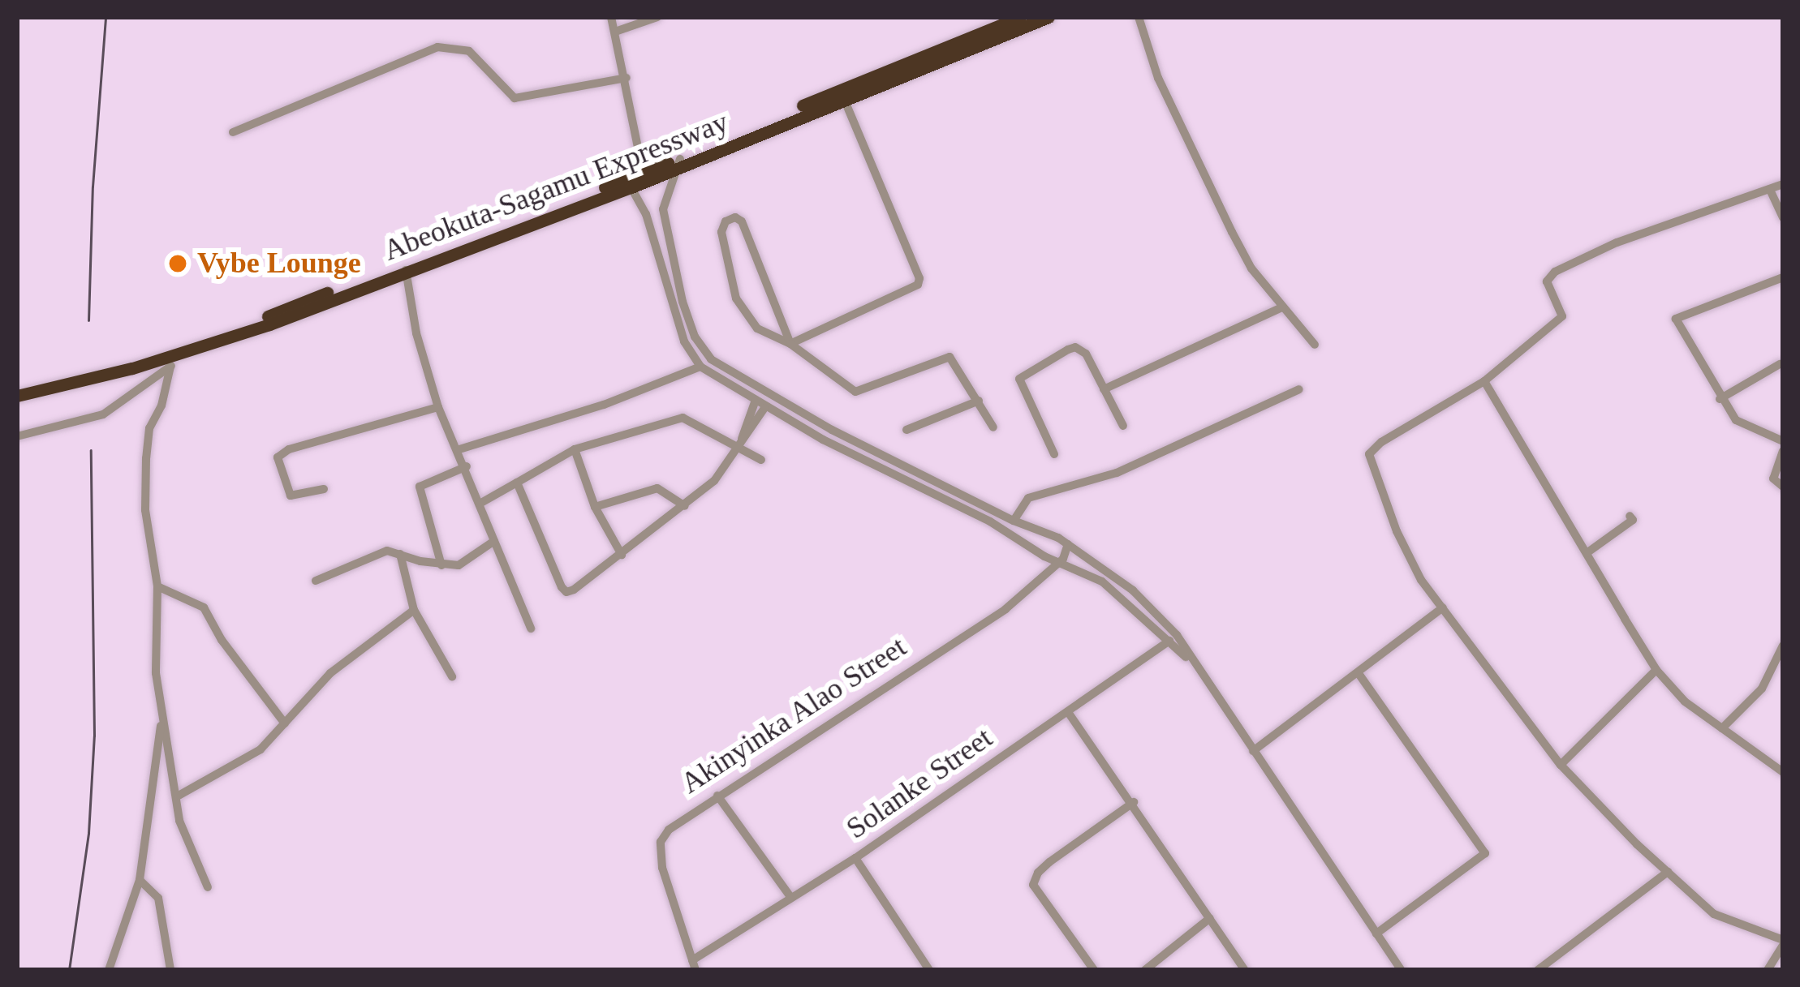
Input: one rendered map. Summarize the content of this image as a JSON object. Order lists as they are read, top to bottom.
{
  "streets": {
    "highway": ["Abeokuta-Sagamu Expressway"],
    "street": ["Akinyinka Alao Street", "Solanke Street"]
  },
  "crossings": [
    ["Akinyinka Alao Street", "Solanke Street"]
  ],
  "places": ["Vybe Lounge"]
}
